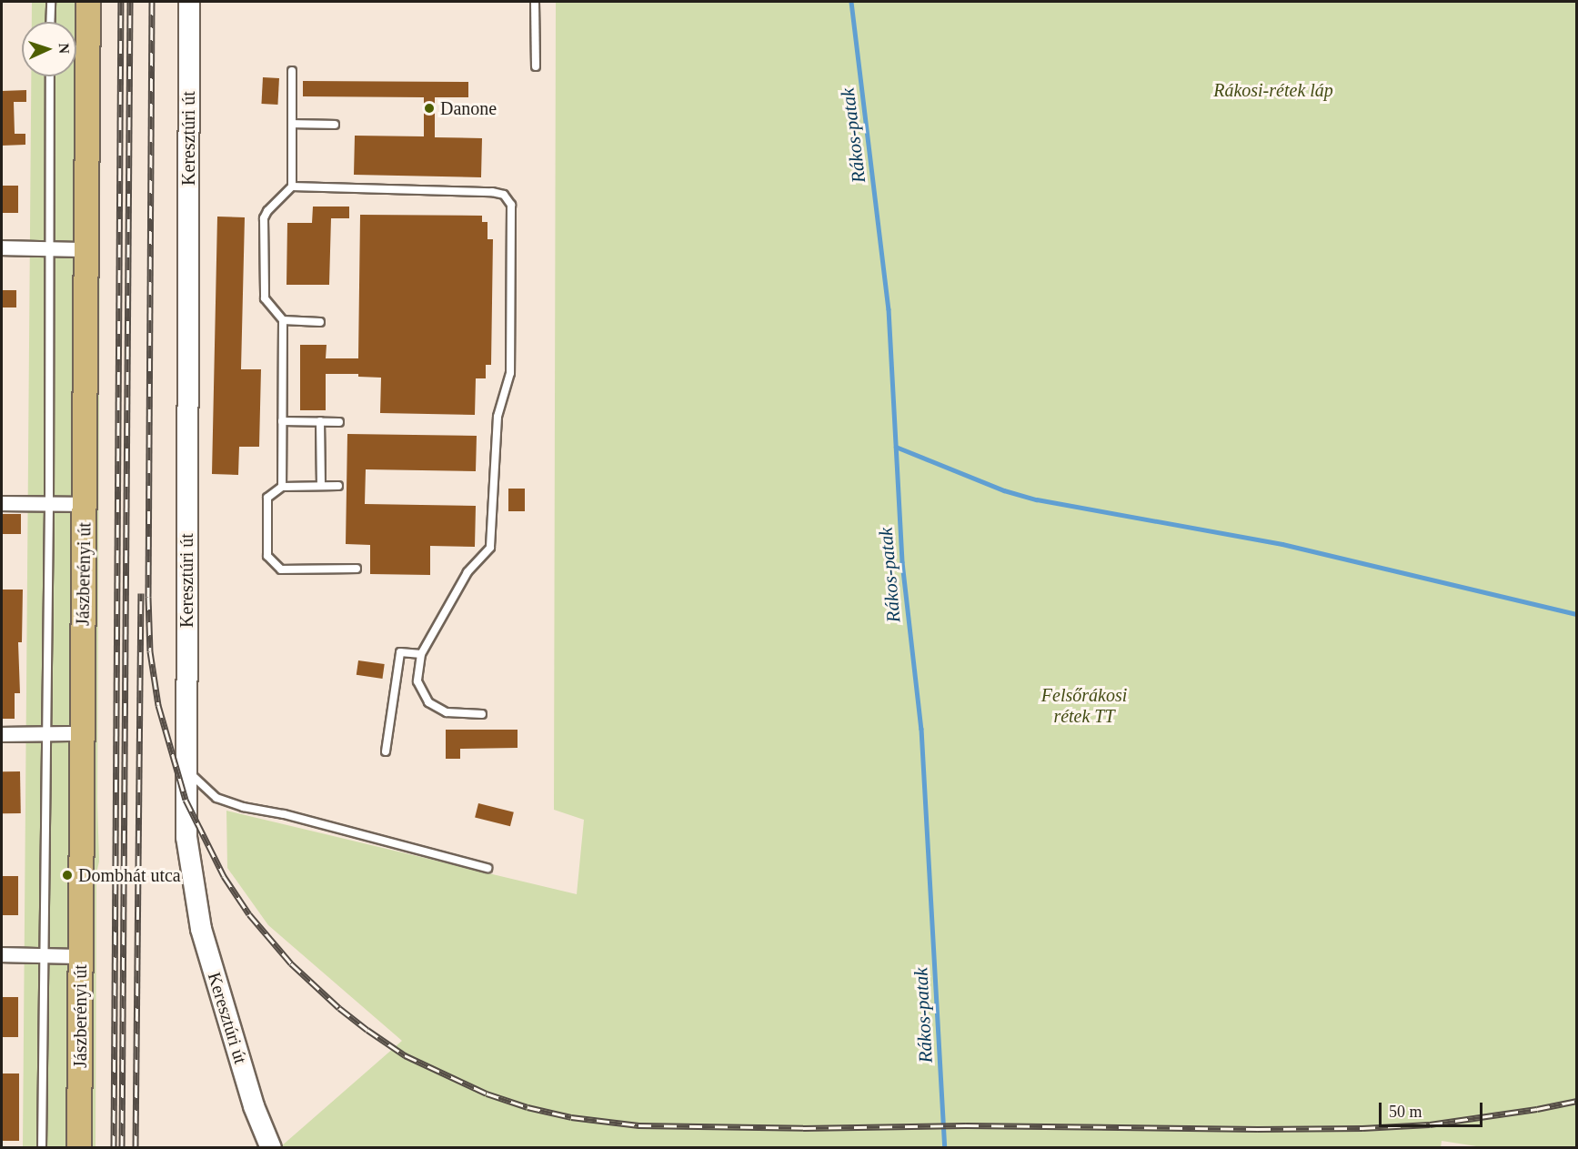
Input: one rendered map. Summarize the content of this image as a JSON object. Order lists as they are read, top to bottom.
{
  "streets": {
    "main road": ["Keresztúri út", "Jászberényi út"]
  },
  "water": ["Rákos-patak"],
  "parks": ["Rákosi-rétek láp", "Felsőrákosi rétek TT"],
  "places": ["Danone", "Dombhát utca"],
  "scale_bar": "50 m",
  "north": "right"
}
